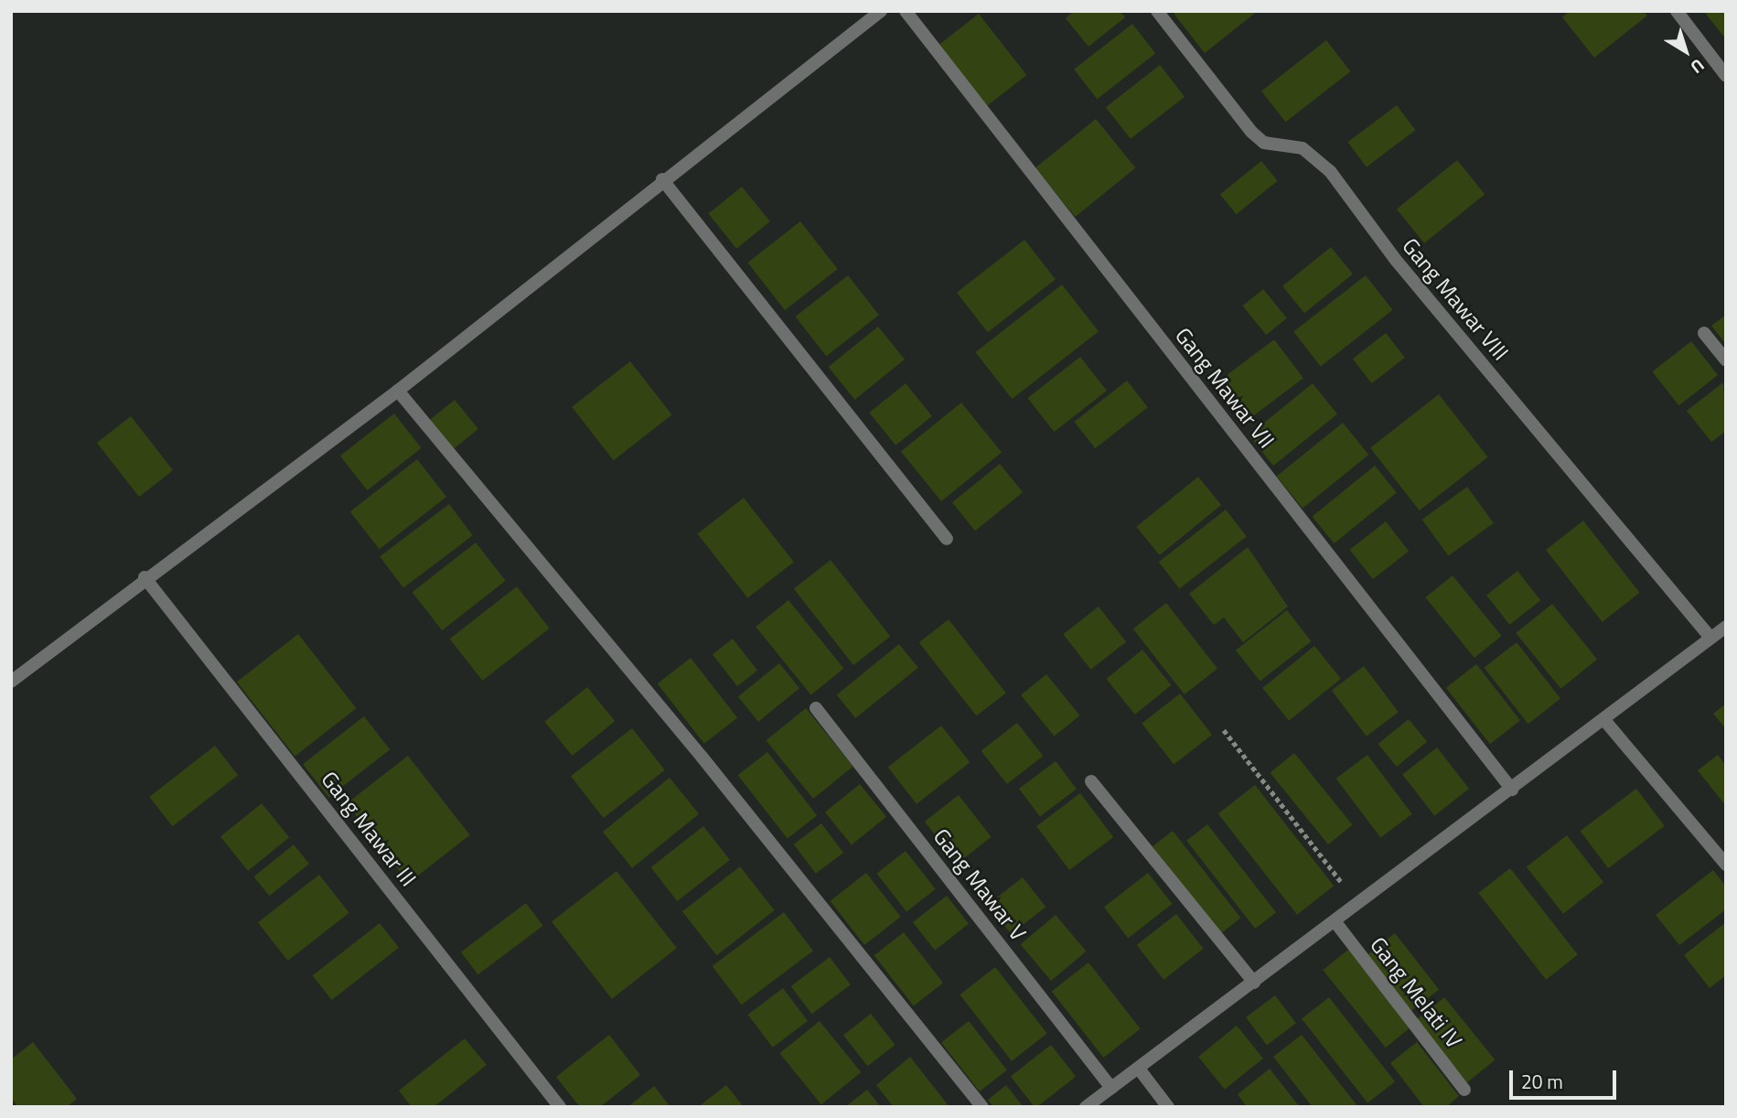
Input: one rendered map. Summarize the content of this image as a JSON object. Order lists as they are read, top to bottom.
{
  "streets": {
    "street": [
      "Gang Mawar VIII",
      "Gang Mawar VII",
      "Gang Mawar III",
      "Gang Mawar V",
      "Gang Melati IV"
    ]
  },
  "scale_bar": "20 m",
  "north": "bottom right"
}
